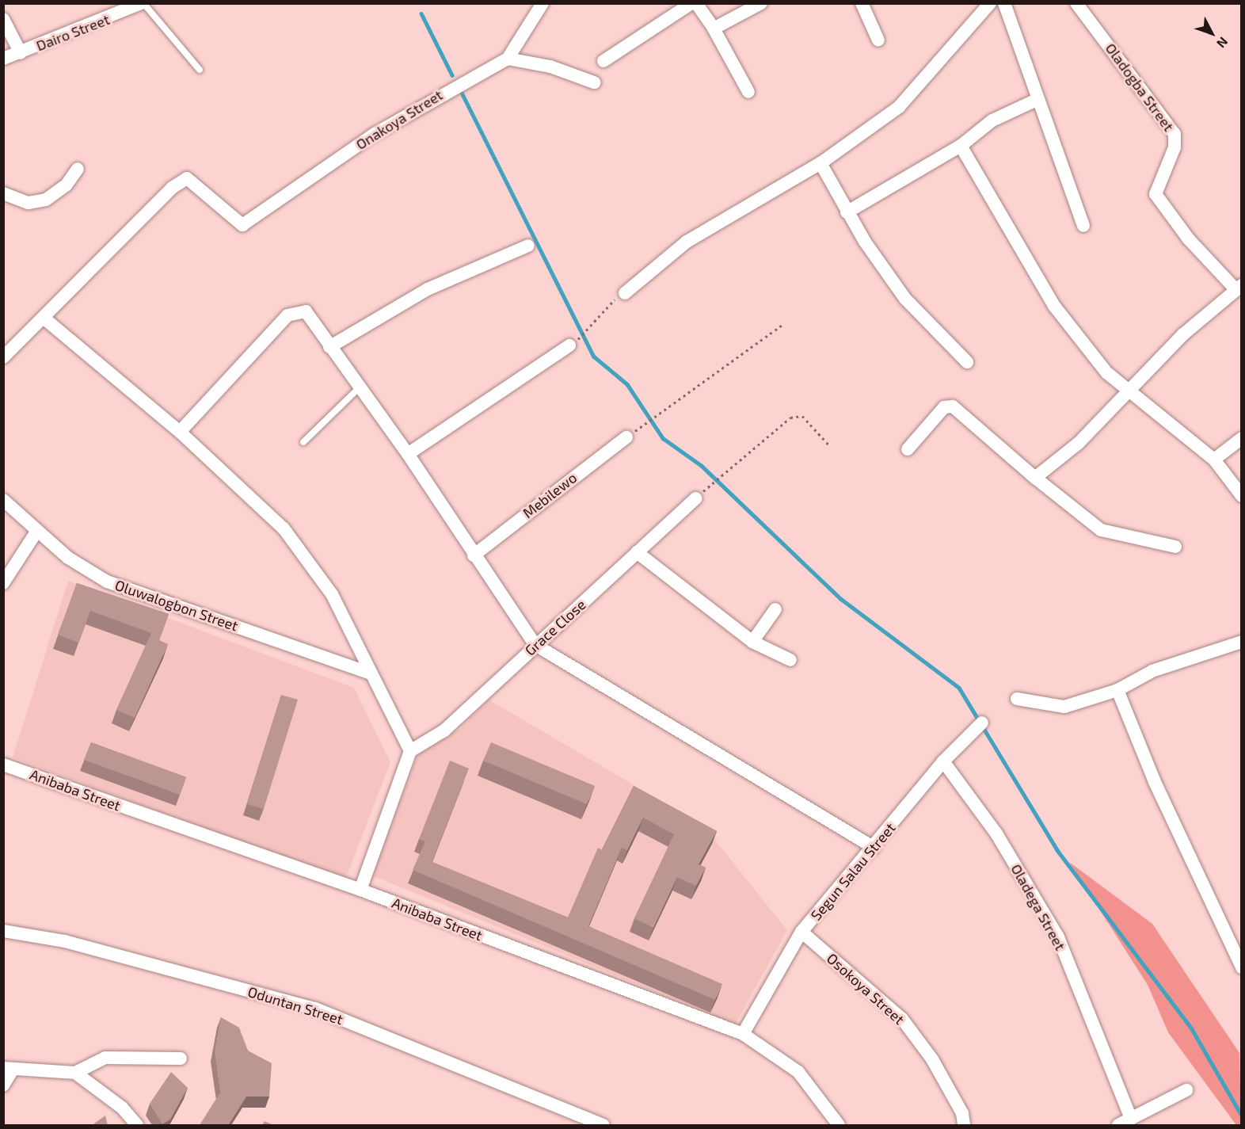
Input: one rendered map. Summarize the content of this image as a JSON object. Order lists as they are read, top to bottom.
{
  "streets": {
    "street": [
      "Dairo Street",
      "Oladogba Street",
      "Onakoya Street",
      "Mebilewo",
      "Oluwalogbon Street",
      "Grace Close",
      "Anibaba Street",
      "Segun Salau Street",
      "Oladega Street",
      "Osokoya Street",
      "Oduntan Street"
    ]
  },
  "crossings": [
    ["Anibaba Street", "Segun Salau Street"],
    ["Segun Salau Street", "Oladega Street"],
    ["Segun Salau Street", "Osokoya Street"]
  ],
  "north": "bottom right"
}
